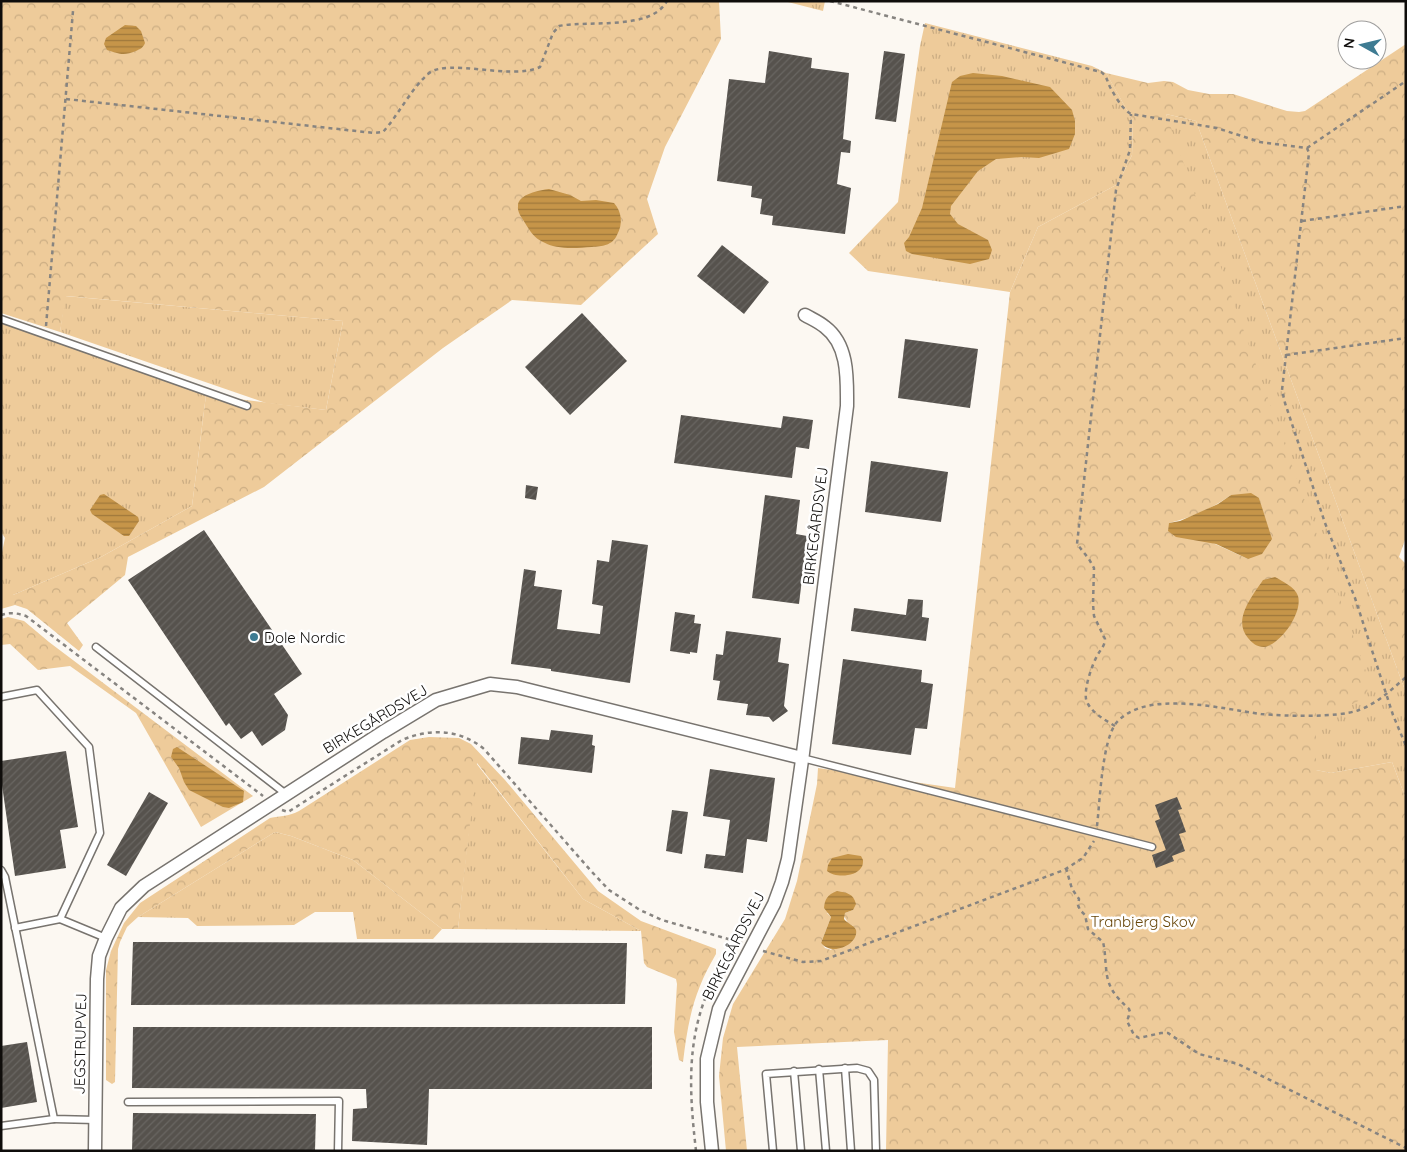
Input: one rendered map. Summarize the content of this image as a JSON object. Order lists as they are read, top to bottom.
{
  "streets": {
    "street": ["BIRKEGÅRDSVEJ", "JEGSTRUPVEJ"]
  },
  "crossings": [
    ["BIRKEGÅRDSVEJ", "JEGSTRUPVEJ"]
  ],
  "parks": ["Tranbjerg Skov"],
  "places": ["Dole Nordic"],
  "north": "left"
}
